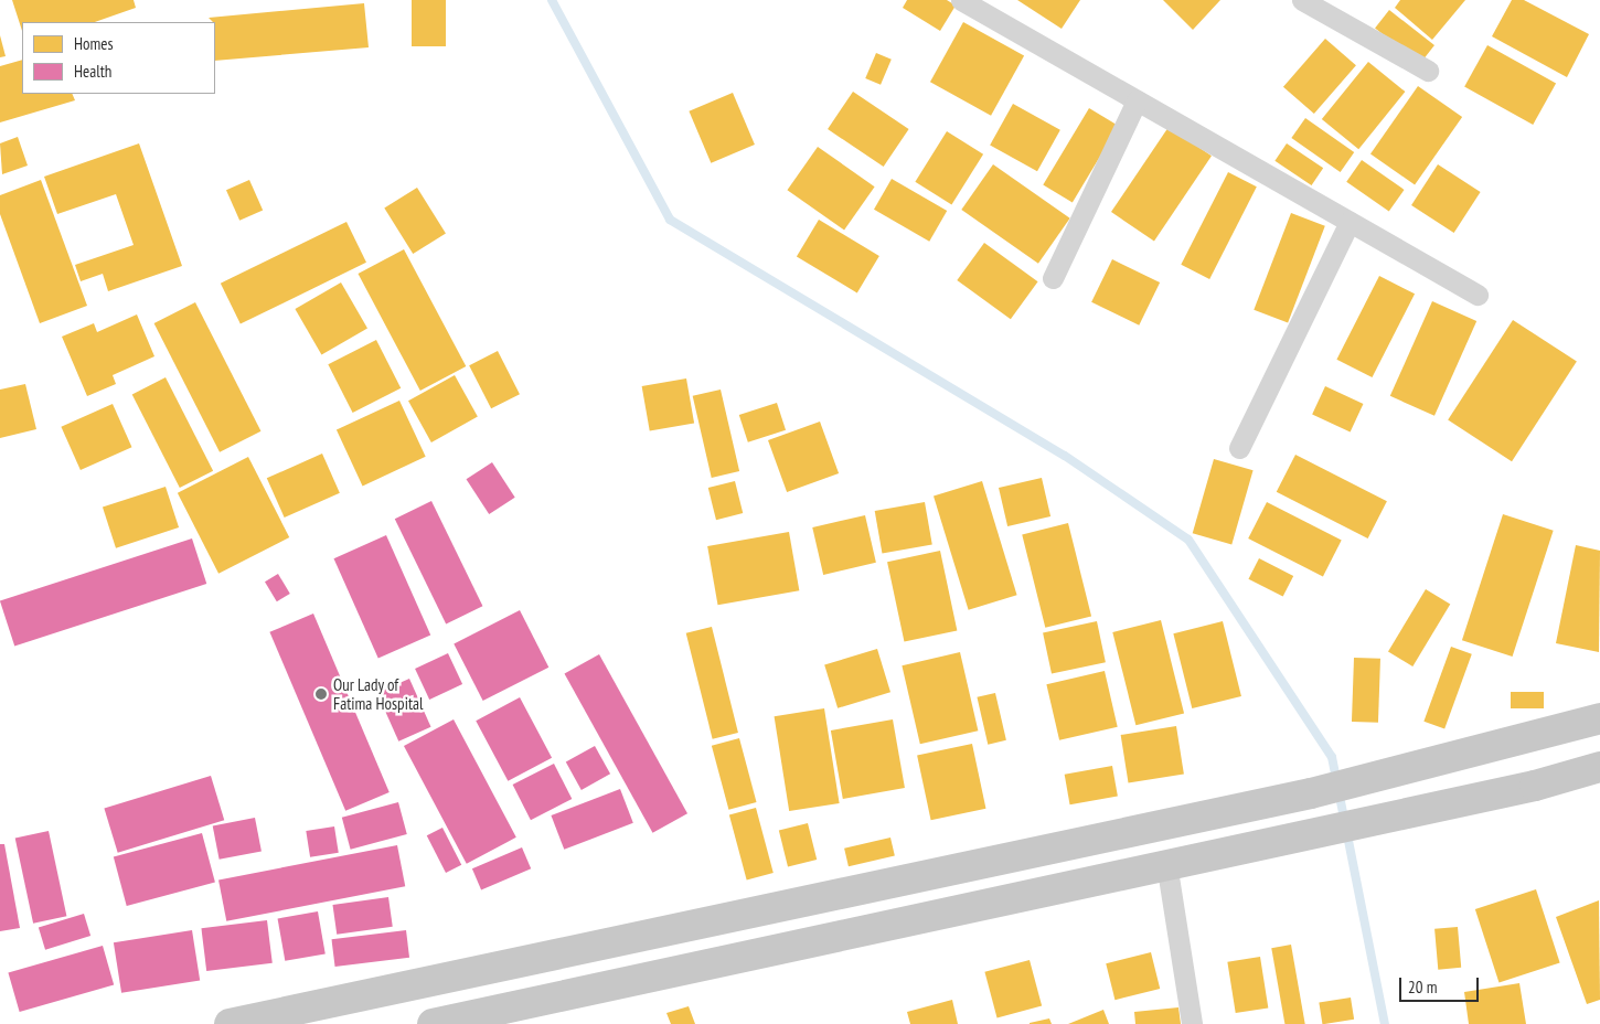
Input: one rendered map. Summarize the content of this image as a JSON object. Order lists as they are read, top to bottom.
{
  "places": ["Our Lady of Fatima Hospital"],
  "legend": ["Homes", "Health"],
  "scale_bar": "20 m"
}
